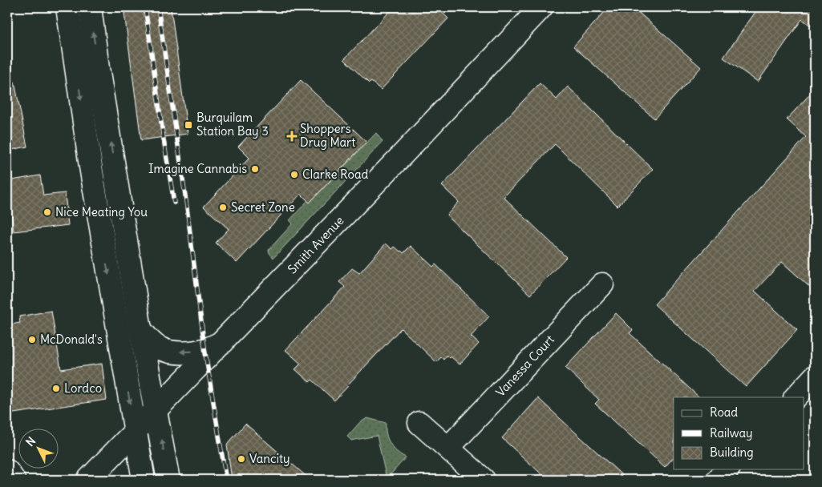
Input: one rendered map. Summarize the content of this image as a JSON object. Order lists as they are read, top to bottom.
{
  "streets": {
    "main road": ["Smith Avenue", "Vanessa Court"]
  },
  "places": {
    "transit": ["Burquilam Station Bay 3"],
    "health": ["Shoppers Drug Mart"],
    "other": [
      "Imagine Cannabis",
      "Clarke Road",
      "Secret Zone",
      "Nice Meating You",
      "McDonald's",
      "Lordco",
      "Vancity"
    ]
  },
  "legend": ["Road", "Railway", "Building"],
  "north": "top left"
}
